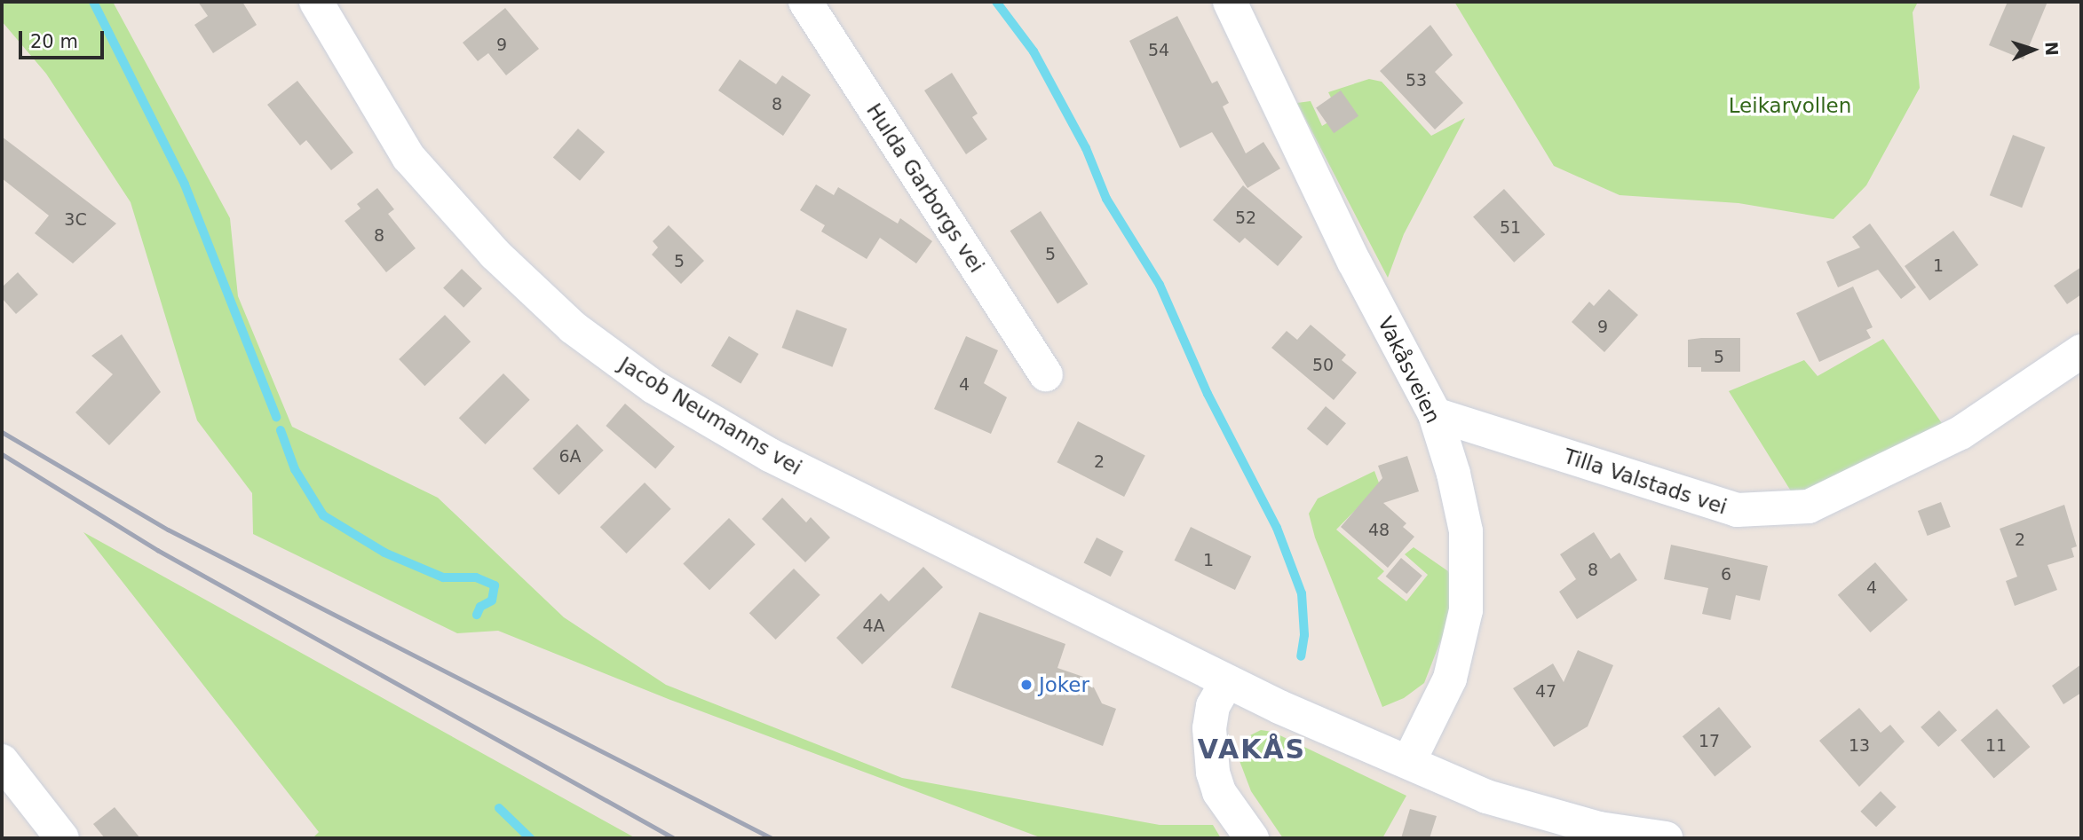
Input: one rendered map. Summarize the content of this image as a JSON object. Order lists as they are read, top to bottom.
{
  "streets": {
    "street": [
      "Hulda Garborgs vei",
      "Vakåsveien",
      "Jacob Neumanns vei",
      "Tilla Valstads vei"
    ]
  },
  "crossings": [
    ["Vakåsveien", "Tilla Valstads vei"]
  ],
  "districts": ["VAKÅS"],
  "parks": ["Leikarvollen"],
  "places": ["Joker"],
  "house_numbers": [
    "9",
    "54",
    "53",
    "8",
    "52",
    "3C",
    "51",
    "8",
    "5",
    "5",
    "1",
    "9",
    "5",
    "50",
    "4",
    "6A",
    "2",
    "48",
    "2",
    "1",
    "8",
    "6",
    "4",
    "4A",
    "47",
    "17",
    "13",
    "11"
  ],
  "scale_bar": "20 m",
  "north": "right"
}
